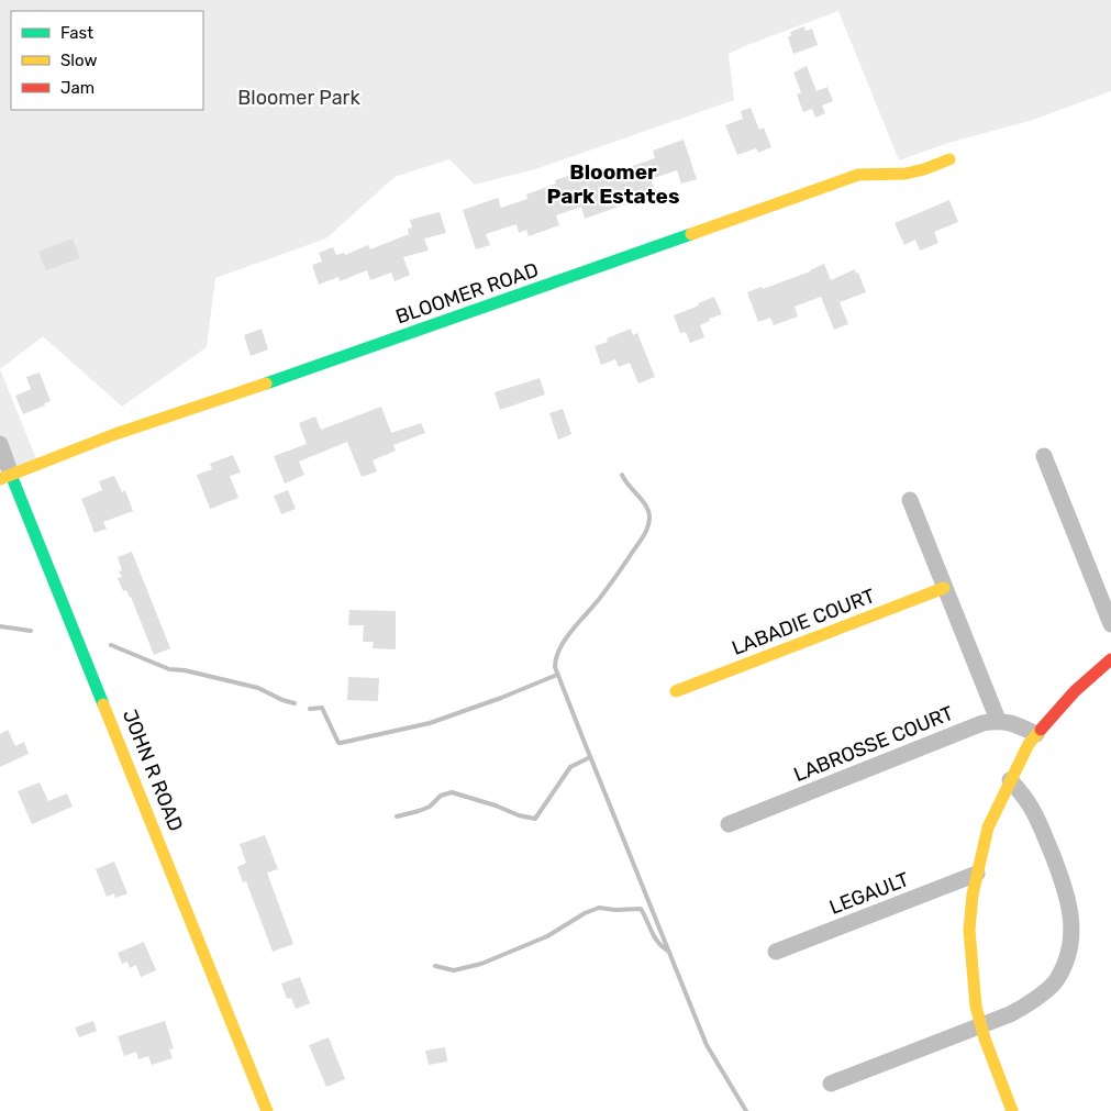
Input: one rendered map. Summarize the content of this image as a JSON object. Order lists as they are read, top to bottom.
{
  "streets": {
    "street": [
      "BLOOMER ROAD",
      "LABADIE COURT",
      "LABROSSE COURT",
      "JOHN R ROAD",
      "LEGAULT"
    ]
  },
  "crossings": [
    ["BLOOMER ROAD", "JOHN R ROAD"]
  ],
  "districts": ["Bloomer Park Estates"],
  "parks": ["Bloomer Park"],
  "legend": ["Fast", "Slow", "Jam"]
}
